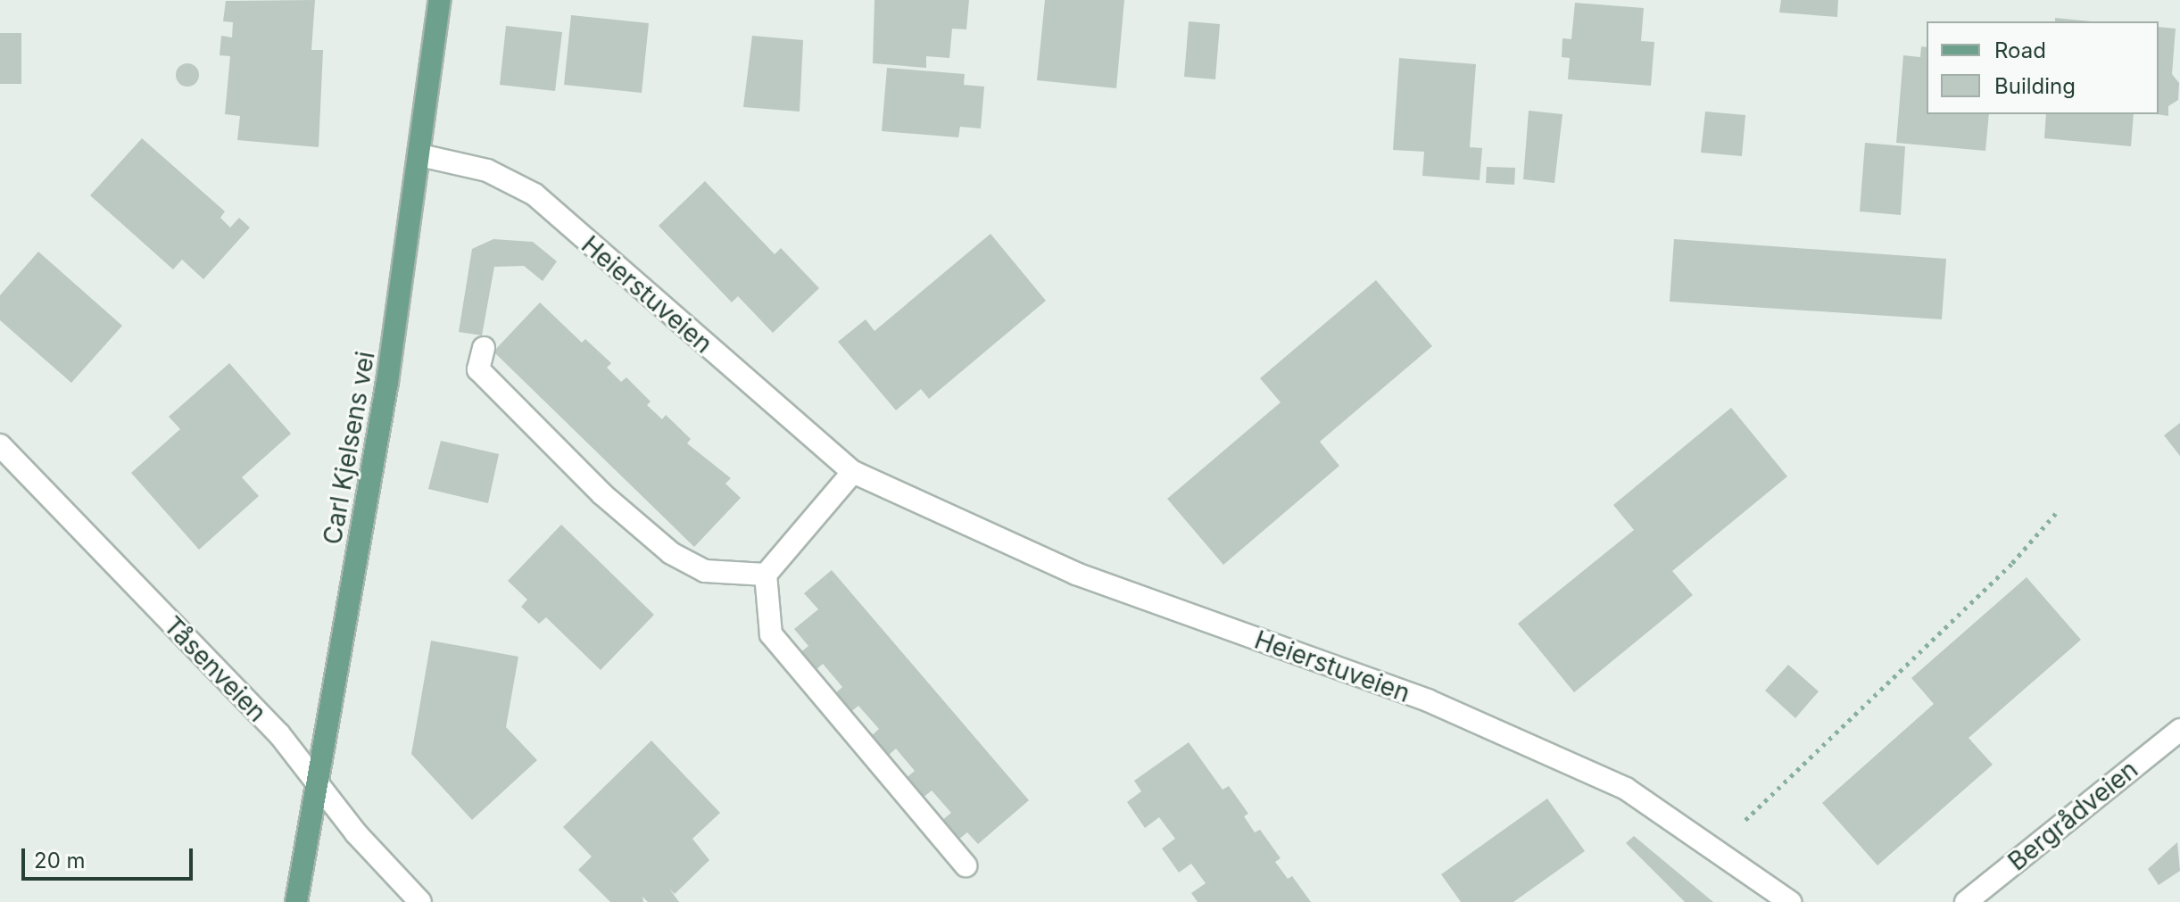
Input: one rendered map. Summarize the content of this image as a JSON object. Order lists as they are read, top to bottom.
{
  "streets": {
    "main road": ["Carl Kjelsens vei"],
    "street": ["Heierstuveien", "Tåsenveien", "Bergrådveien"]
  },
  "crossings": [
    ["Heierstuveien", "Carl Kjelsens vei"],
    ["Carl Kjelsens vei", "Tåsenveien"]
  ],
  "legend": ["Road", "Building"],
  "scale_bar": "20 m"
}
